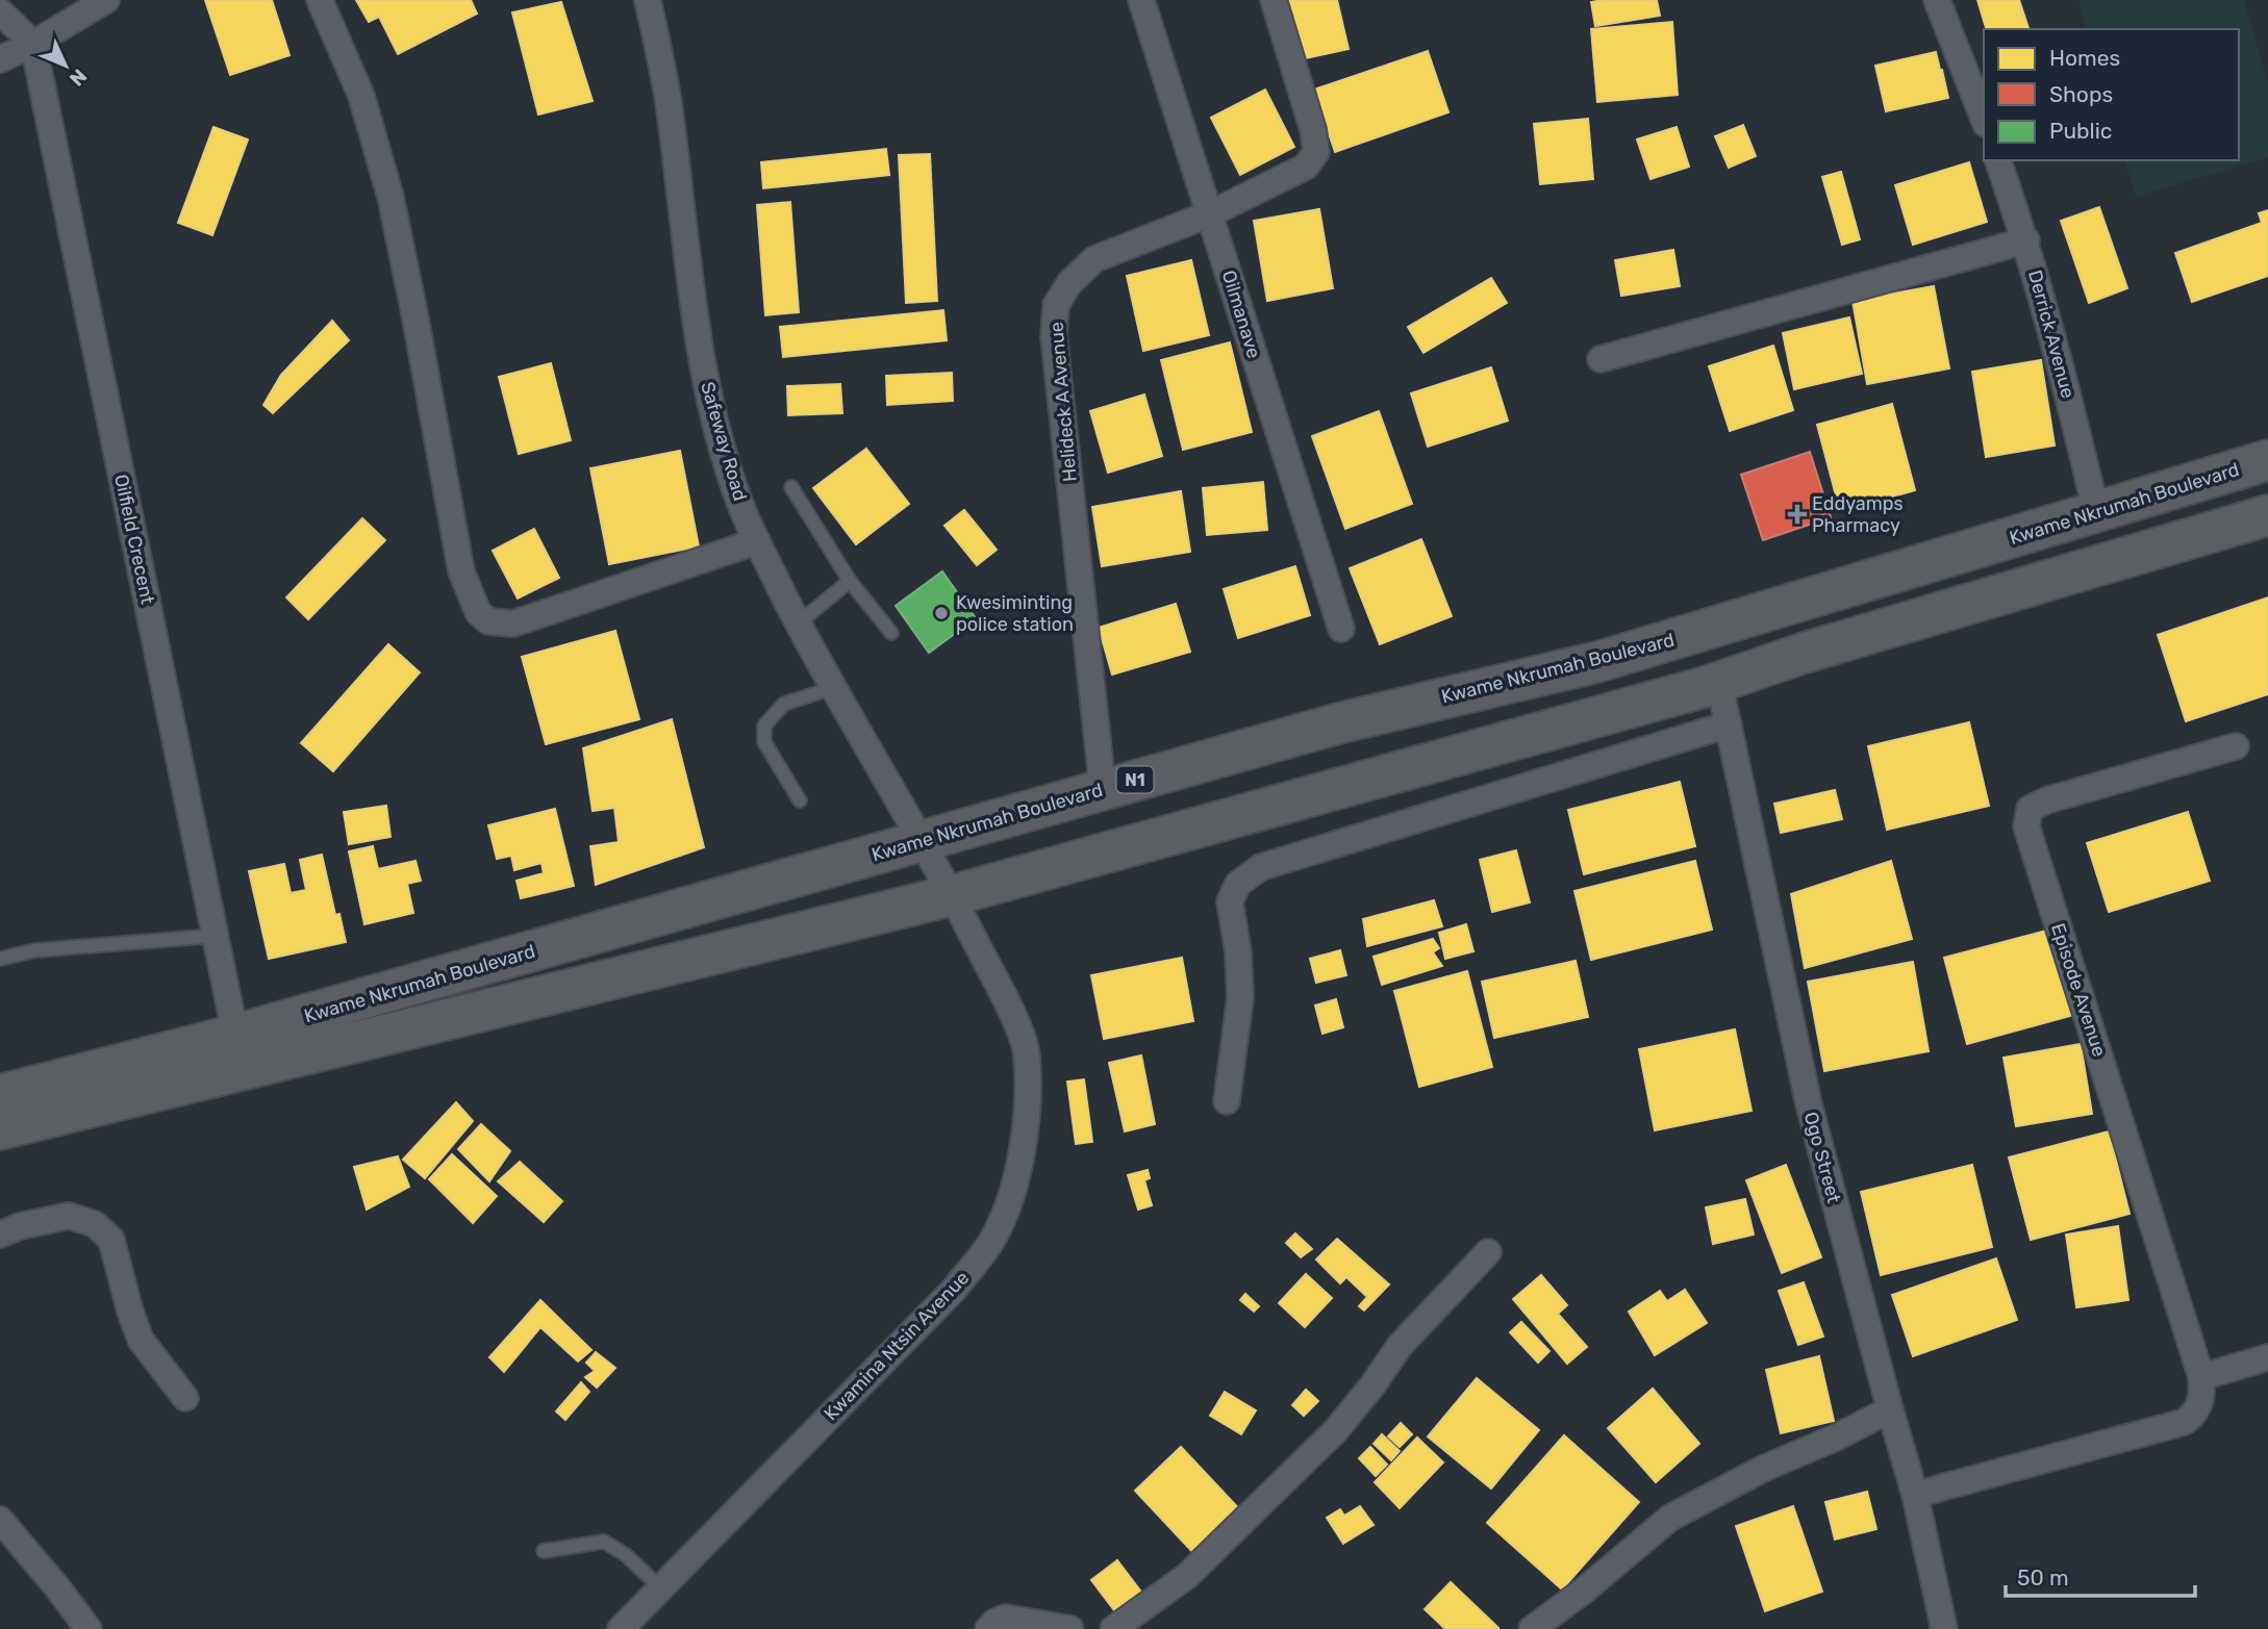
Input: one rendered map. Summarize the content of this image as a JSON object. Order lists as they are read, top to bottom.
{
  "streets": {
    "highway": ["Kwame Nkrumah Boulevard", "N1"],
    "street": [
      "Oilmanave",
      "Derrick Avenue",
      "Helideck A Avenue",
      "Safeway Road",
      "Oilfield Crecent",
      "Episode Avenue",
      "Ogo Street",
      "Kwamina Ntsin Avenue"
    ]
  },
  "crossings": [
    ["Oilmanave", "Helideck A Avenue"],
    ["Derrick Avenue", "Kwame Nkrumah Boulevard"],
    ["Helideck A Avenue", "Kwame Nkrumah Boulevard"],
    ["Safeway Road", "Kwame Nkrumah Boulevard"],
    ["Safeway Road", "Kwamina Ntsin Avenue"],
    ["Kwame Nkrumah Boulevard", "Oilfield Crecent"],
    ["Kwame Nkrumah Boulevard", "Ogo Street"],
    ["Kwame Nkrumah Boulevard", "Kwamina Ntsin Avenue"]
  ],
  "places": {
    "health": ["Eddyamps Pharmacy"],
    "other": ["Kwesiminting police station"]
  },
  "legend": ["Homes", "Shops", "Public"],
  "scale_bar": "50 m",
  "north": "bottom right"
}
